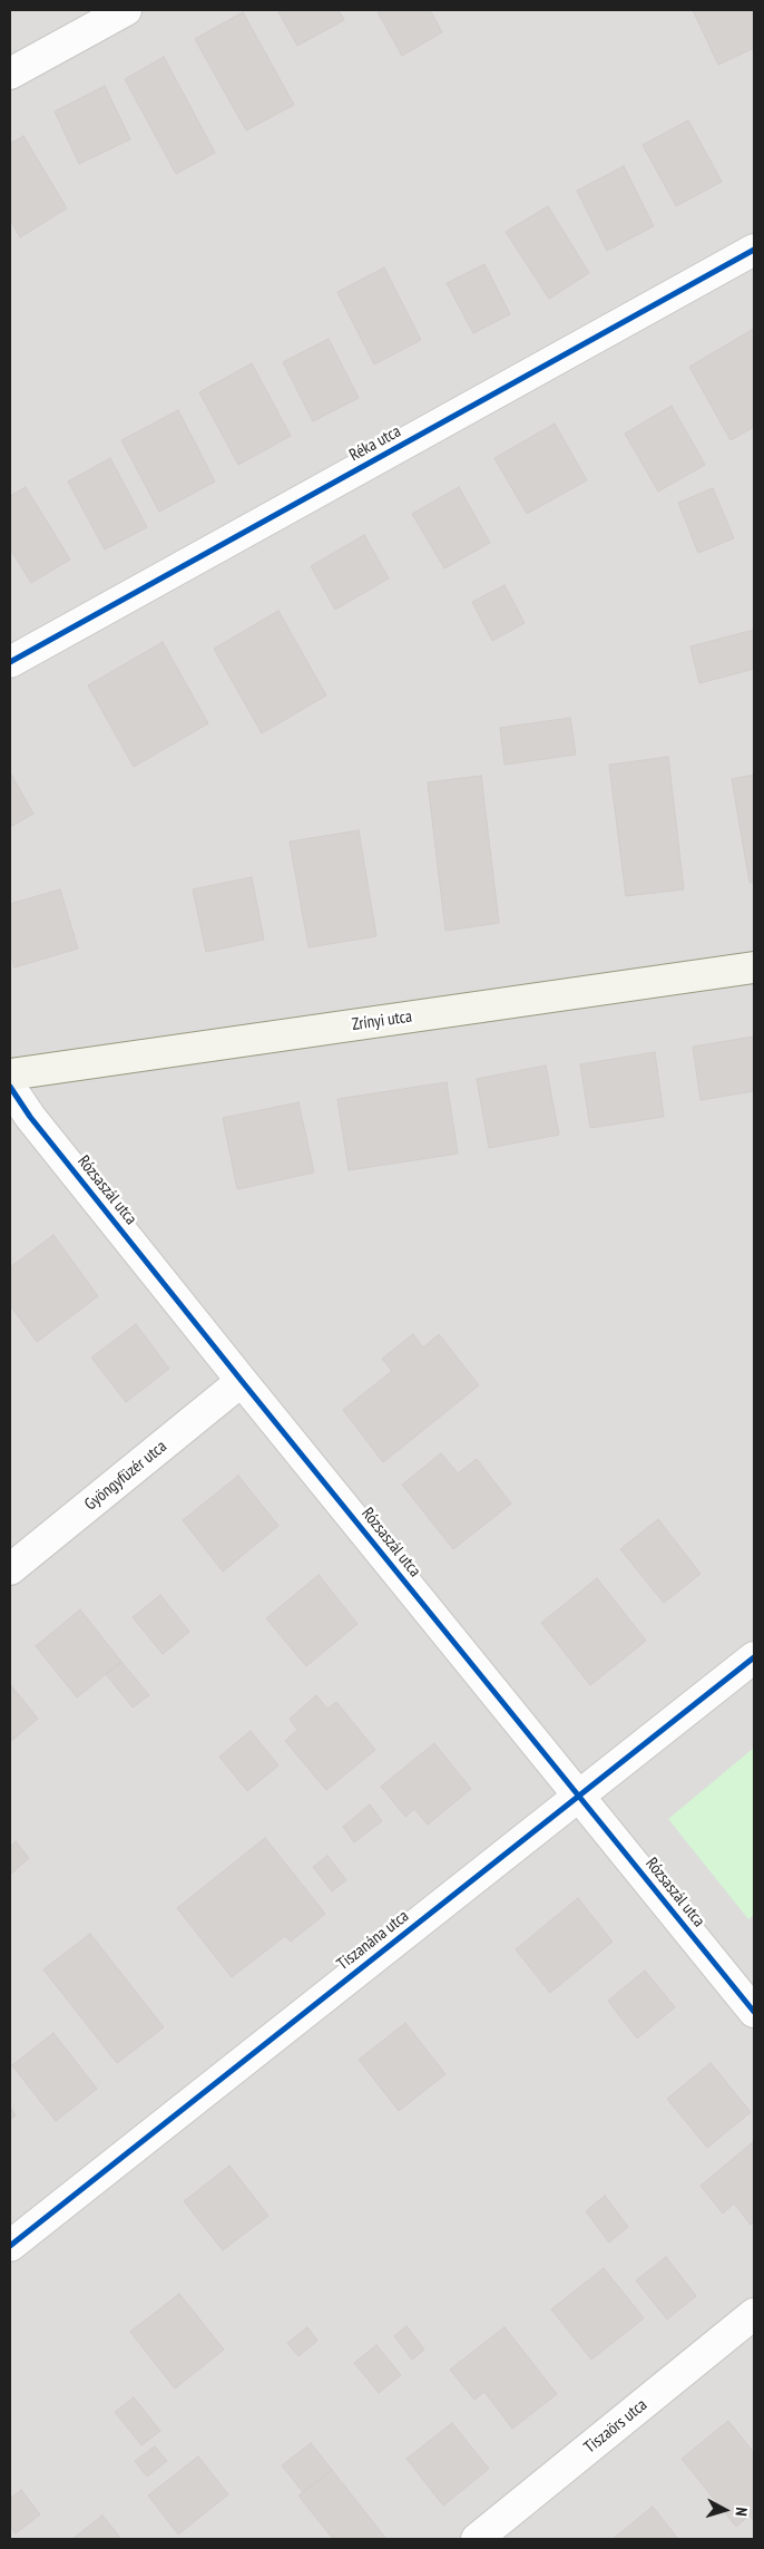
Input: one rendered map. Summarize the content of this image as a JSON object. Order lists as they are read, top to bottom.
{
  "streets": {
    "main road": ["Zrínyi utca"],
    "street": [
      "Réka utca",
      "Rózsaszál utca",
      "Gyöngyfüzér utca",
      "Tiszanána utca",
      "Tiszaörs utca"
    ]
  },
  "crossings": [
    ["Rózsaszál utca", "Gyöngyfüzér utca"],
    ["Rózsaszál utca", "Tiszanána utca"]
  ],
  "north": "right"
}
